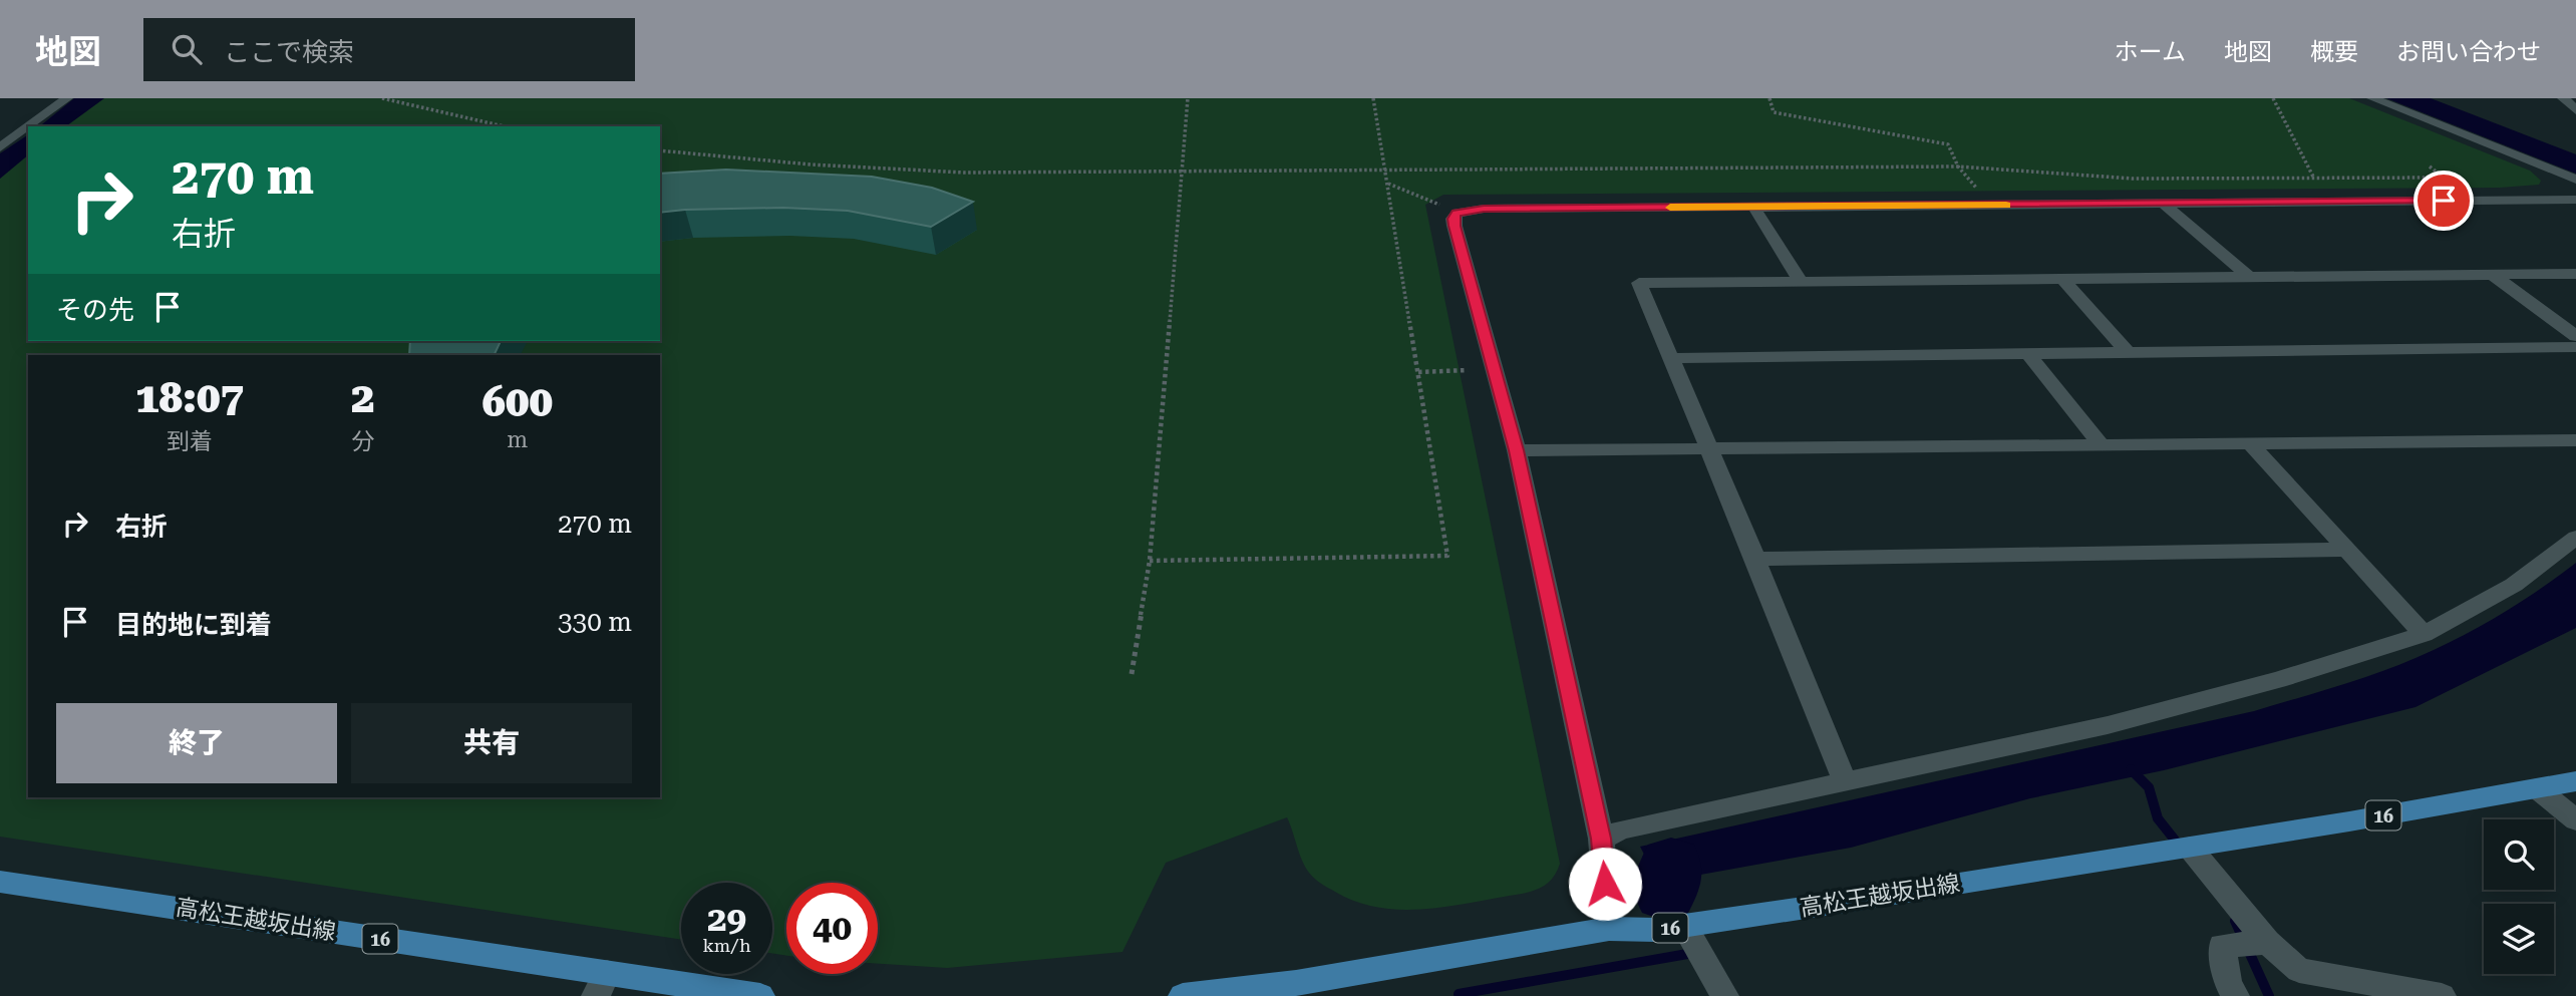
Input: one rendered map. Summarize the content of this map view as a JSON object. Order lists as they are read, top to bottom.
{
  "streets": {
    "main road": ["16", "高松王越坂出線"]
  },
  "page": {
    "header": "地図",
    "search": "ここで検索",
    "nav": [
      "ホーム",
      "地図",
      "概要",
      "お問い合わせ"
    ],
    "turn": ["270 m", "右折"],
    "then": "その先",
    "eta": [
      "18:07",
      "到着",
      "2",
      "分",
      "600",
      "m"
    ],
    "list": [
      {
        "name": "右折",
        "value": "270 m"
      },
      {
        "name": "目的地に到着",
        "value": "330 m"
      }
    ],
    "buttons": ["終了", "共有"],
    "speed": "29 km/h",
    "limit": "40"
  }
}
